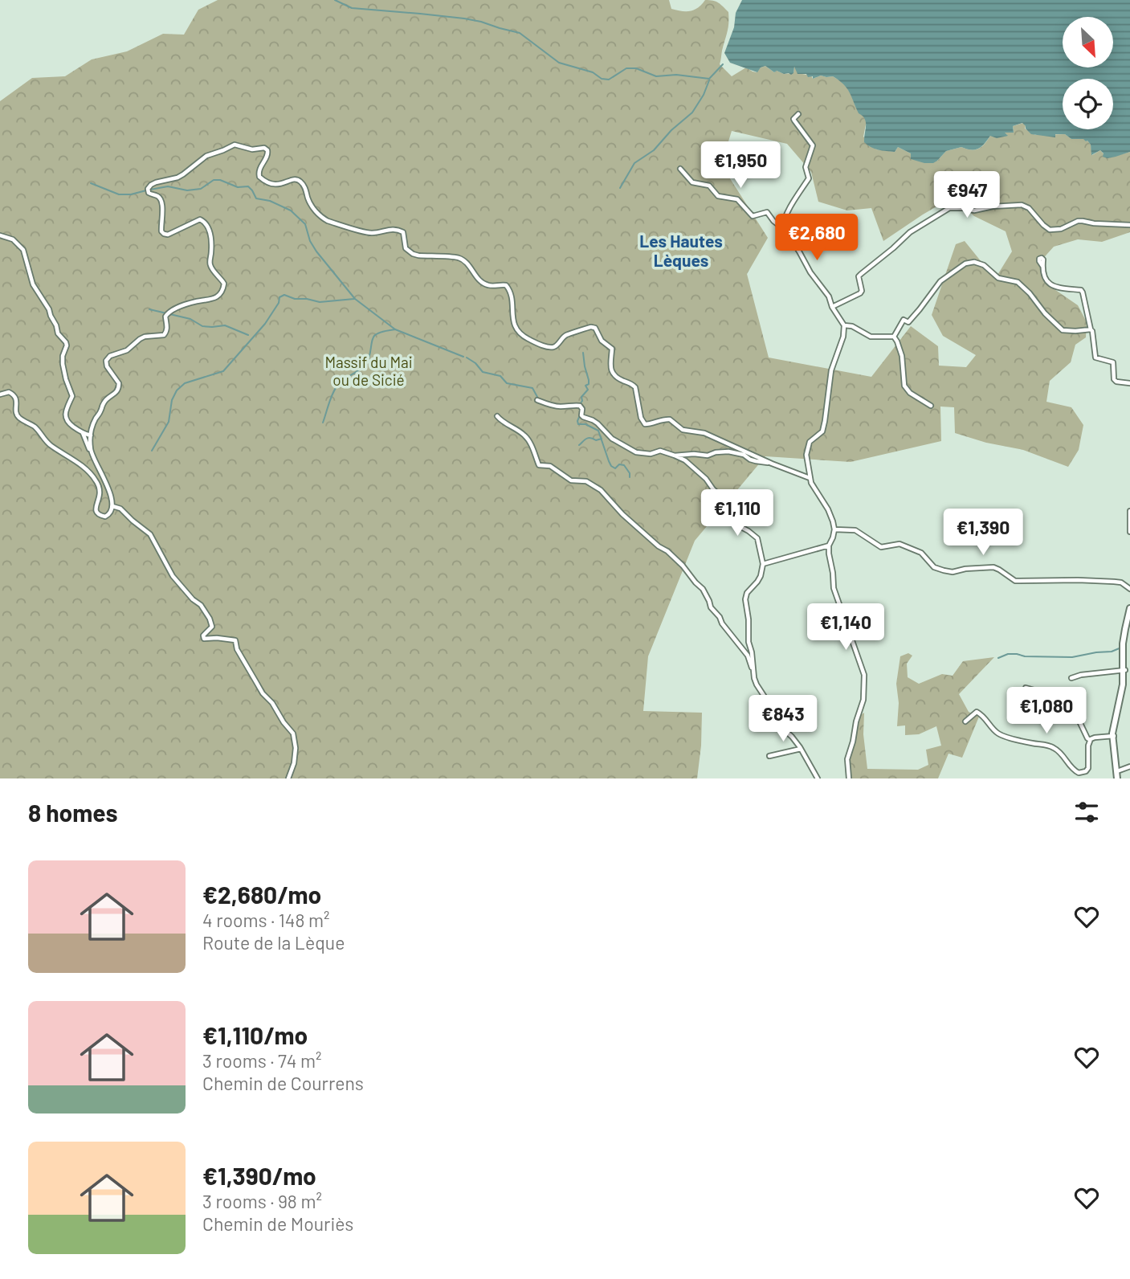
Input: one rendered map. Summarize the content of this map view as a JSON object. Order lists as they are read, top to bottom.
{
  "districts": ["Les Hautes Lèques"],
  "parks": ["Massif du Mai ou de Sicié"],
  "north": "bottom right",
  "page": {
    "price": [
      "€1,950",
      "€947",
      "€2,680",
      "€1,110",
      "€1,390",
      "€1,140",
      "€1,080",
      "€843"
    ],
    "heading": "8 homes",
    "list": [
      {
        "name": "€2,680/mo",
        "note": "4 rooms · 148 m² · Route de la Lèque"
      },
      {
        "name": "€1,110/mo",
        "note": "3 rooms · 74 m² · Chemin de Courrens"
      },
      {
        "name": "€1,390/mo",
        "note": "3 rooms · 98 m² · Chemin de Mouriès"
      }
    ]
  }
}
